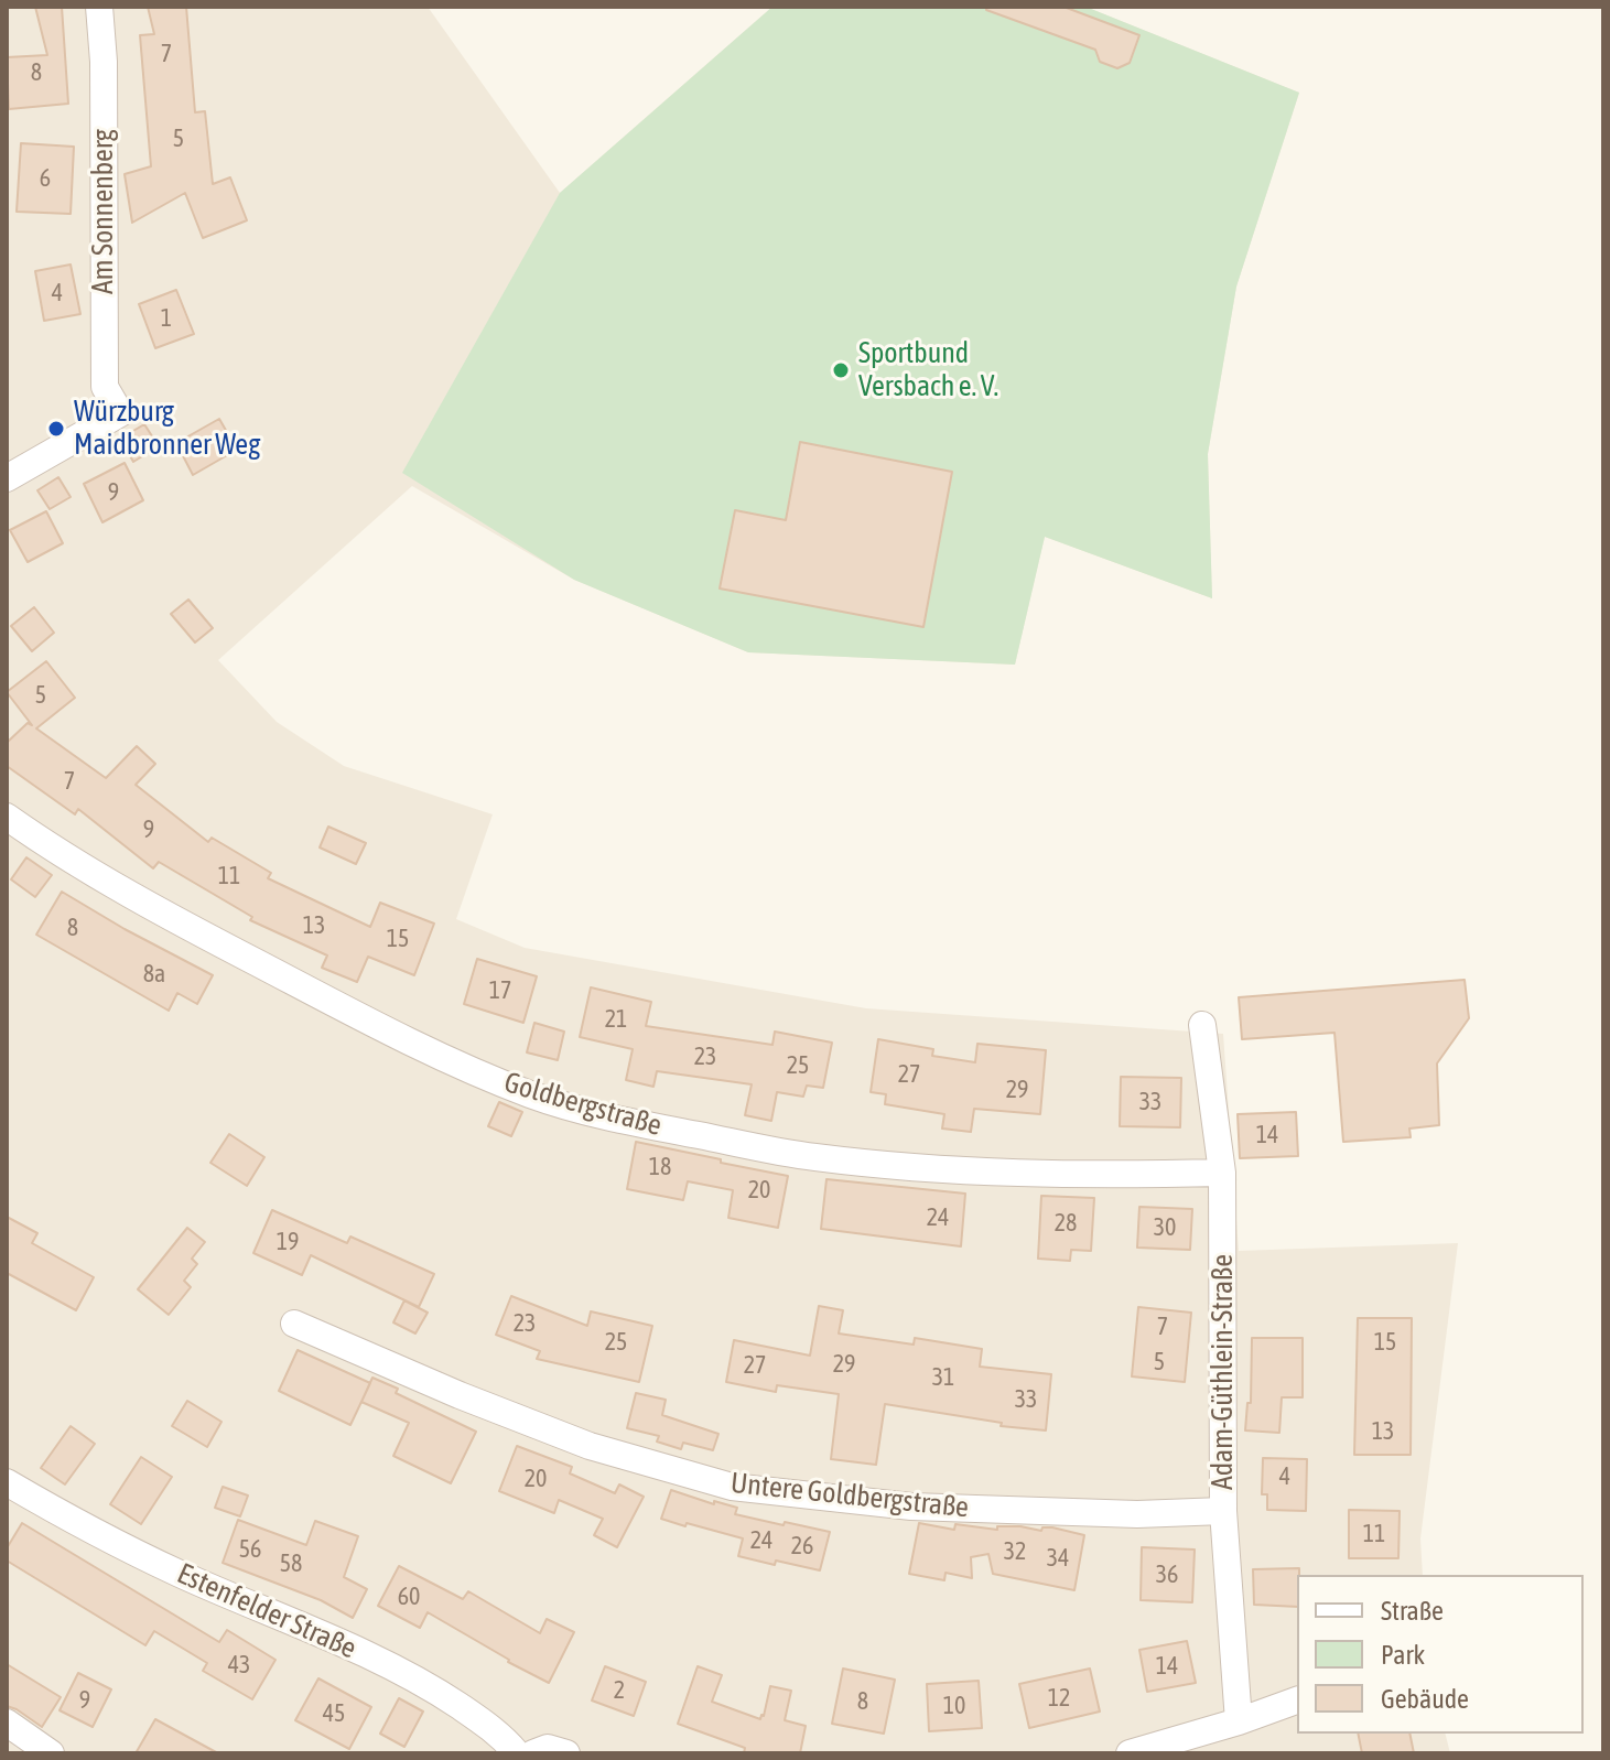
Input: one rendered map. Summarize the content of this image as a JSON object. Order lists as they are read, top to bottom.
{
  "streets": {
    "street": [
      "Am Sonnenberg",
      "Goldbergstraße",
      "Adam-Güthlein-Straße",
      "Untere Goldbergstraße",
      "Estenfelder Straße"
    ]
  },
  "crossings": [
    ["Goldbergstraße", "Adam-Güthlein-Straße"],
    ["Adam-Güthlein-Straße", "Untere Goldbergstraße"]
  ],
  "places": ["Sportbund Versbach e. V.", "Würzburg Maidbronner Weg"],
  "house_numbers": [
    "7",
    "8",
    "5",
    "6",
    "4",
    "1",
    "9",
    "5",
    "7",
    "9",
    "11",
    "13",
    "8",
    "15",
    "8a",
    "17",
    "21",
    "23",
    "25",
    "27",
    "29",
    "33",
    "14",
    "18",
    "20",
    "24",
    "28",
    "30",
    "19",
    "23",
    "7",
    "25",
    "15",
    "5",
    "29",
    "27",
    "31",
    "33",
    "13",
    "4",
    "20",
    "11",
    "24",
    "26",
    "56",
    "32",
    "34",
    "58",
    "36",
    "60",
    "43",
    "14",
    "2",
    "12",
    "9",
    "8",
    "10",
    "45"
  ],
  "legend": ["Straße", "Park", "Gebäude"]
}
